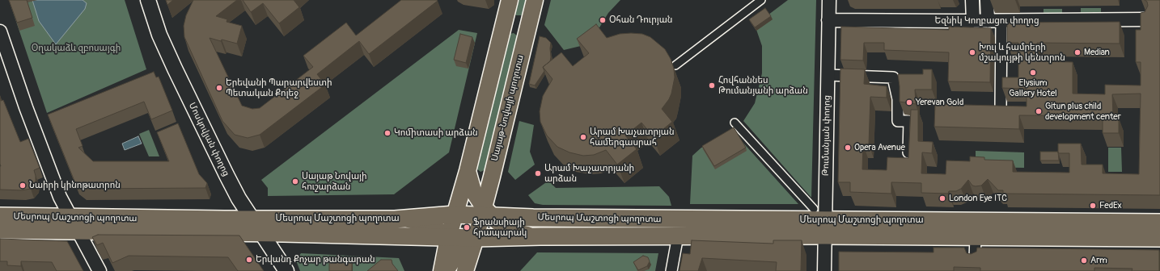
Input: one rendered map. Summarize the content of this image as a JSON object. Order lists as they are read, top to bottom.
{
  "streets": {
    "highway": ["Մեսրոպ Մաշտոցի պողոտա"],
    "main road": ["Սայաթ-Նովայի պողոտա", "Մոսկովյան փողոց"],
    "street": ["Եզնիկ Կողբացու փողոց", "Թումանյան փողոց"]
  },
  "crossings": [
    ["Եզնիկ Կողբացու փողոց", "Թումանյան փողոց"],
    ["Սայաթ-Նովայի պողոտա", "Մեսրոպ Մաշտոցի պողոտա"],
    ["Թումանյան փողոց", "Մեսրոպ Մաշտոցի պողոտա"],
    ["Մոսկովյան փողոց", "Մեսրոպ Մաշտոցի պողոտա"]
  ],
  "parks": ["Օղակաձև զբոսայգի"],
  "places": [
    "Օհան Դուրյան",
    "Խուլ և համրերի մշակույթի կենտրոն",
    "Median",
    "Elysium Gallery Hotel",
    "Հովհաննես Թումանյանի արձան",
    "Երեվանի Պարարվեստի Պետական Քոլեջ",
    "Yerevan Gold",
    "Gitun plus child development center",
    "Կոմիտասի արձան",
    "Արամ Խաչատրյան համերգասրահ",
    "Opera Avenue",
    "Արամ Խաչատրյանի արձան",
    "Սայաթ Նովայի հուշարձան",
    "Նաիրի կինոթատրոն",
    "London Eye ITC",
    "FedEx",
    "Ֆրանսիայի հրապարակ",
    "Երվանդ Քոչար թանգարան",
    "Arm"
  ]
}
